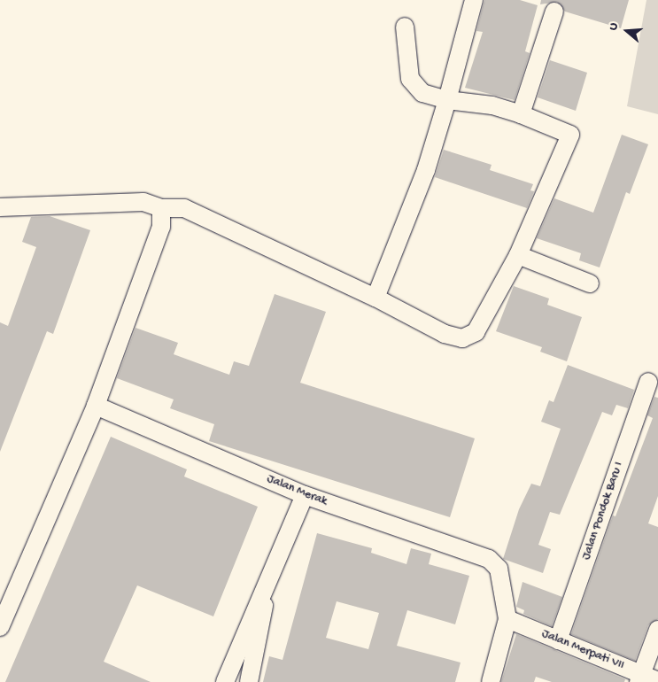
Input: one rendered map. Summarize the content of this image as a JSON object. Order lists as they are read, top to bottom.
{
  "streets": {
    "street": ["Jalan Merak", "Jalan Pondok Baru I", "Jalan Merpati VII"]
  },
  "crossings": [
    ["Jalan Merak", "Jalan Merpati VII"],
    ["Jalan Pondok Baru I", "Jalan Merpati VII"]
  ],
  "north": "left"
}
